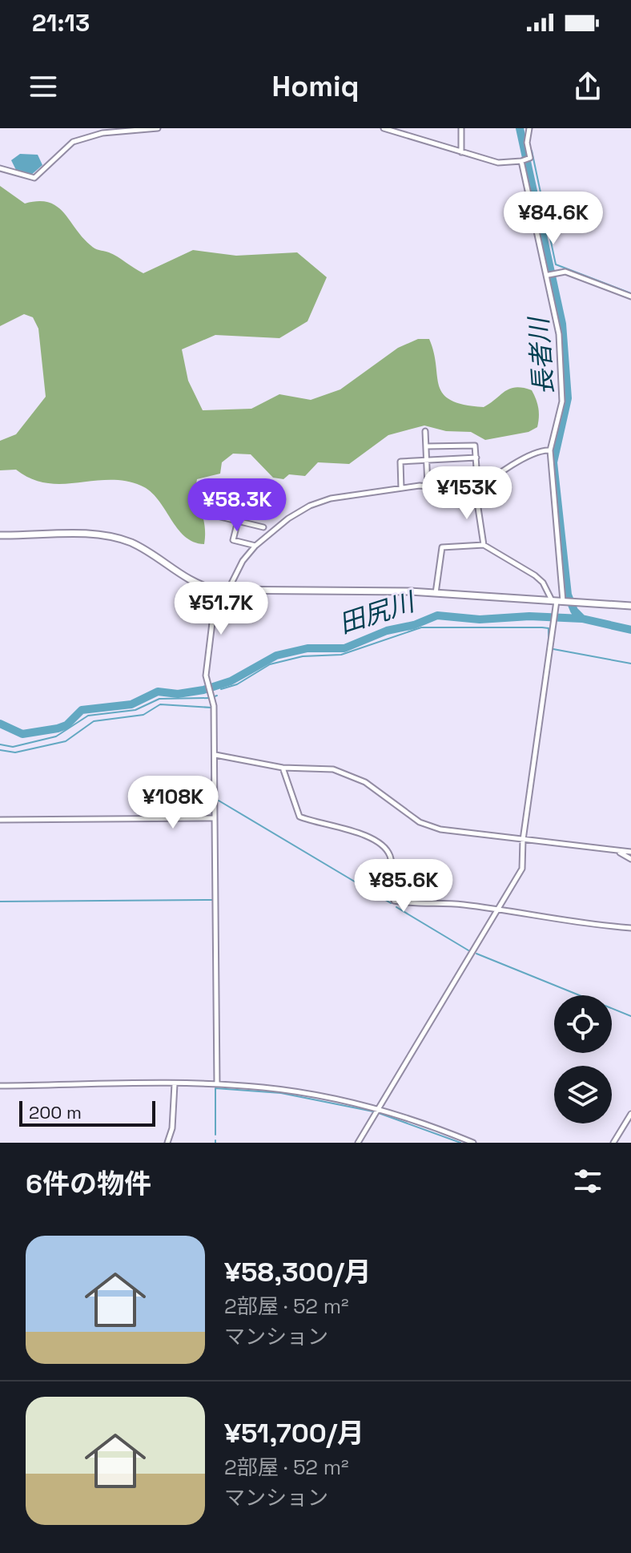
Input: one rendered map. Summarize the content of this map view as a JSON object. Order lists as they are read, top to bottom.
{
  "water": ["長者川", "田尻川"],
  "scale_bar": "200 m",
  "page": {
    "status": "21:13",
    "header": "Homiq",
    "price": [
      "¥84.6K",
      "¥153K",
      "¥58.3K",
      "¥51.7K",
      "¥108K",
      "¥85.6K"
    ],
    "scale": "200 m",
    "heading": "6件の物件",
    "list": [
      {
        "name": "¥58,300/月",
        "note": "2部屋 · 52 m² · マンション"
      },
      {
        "name": "¥51,700/月",
        "note": "2部屋 · 52 m² · マンション"
      }
    ]
  }
}
